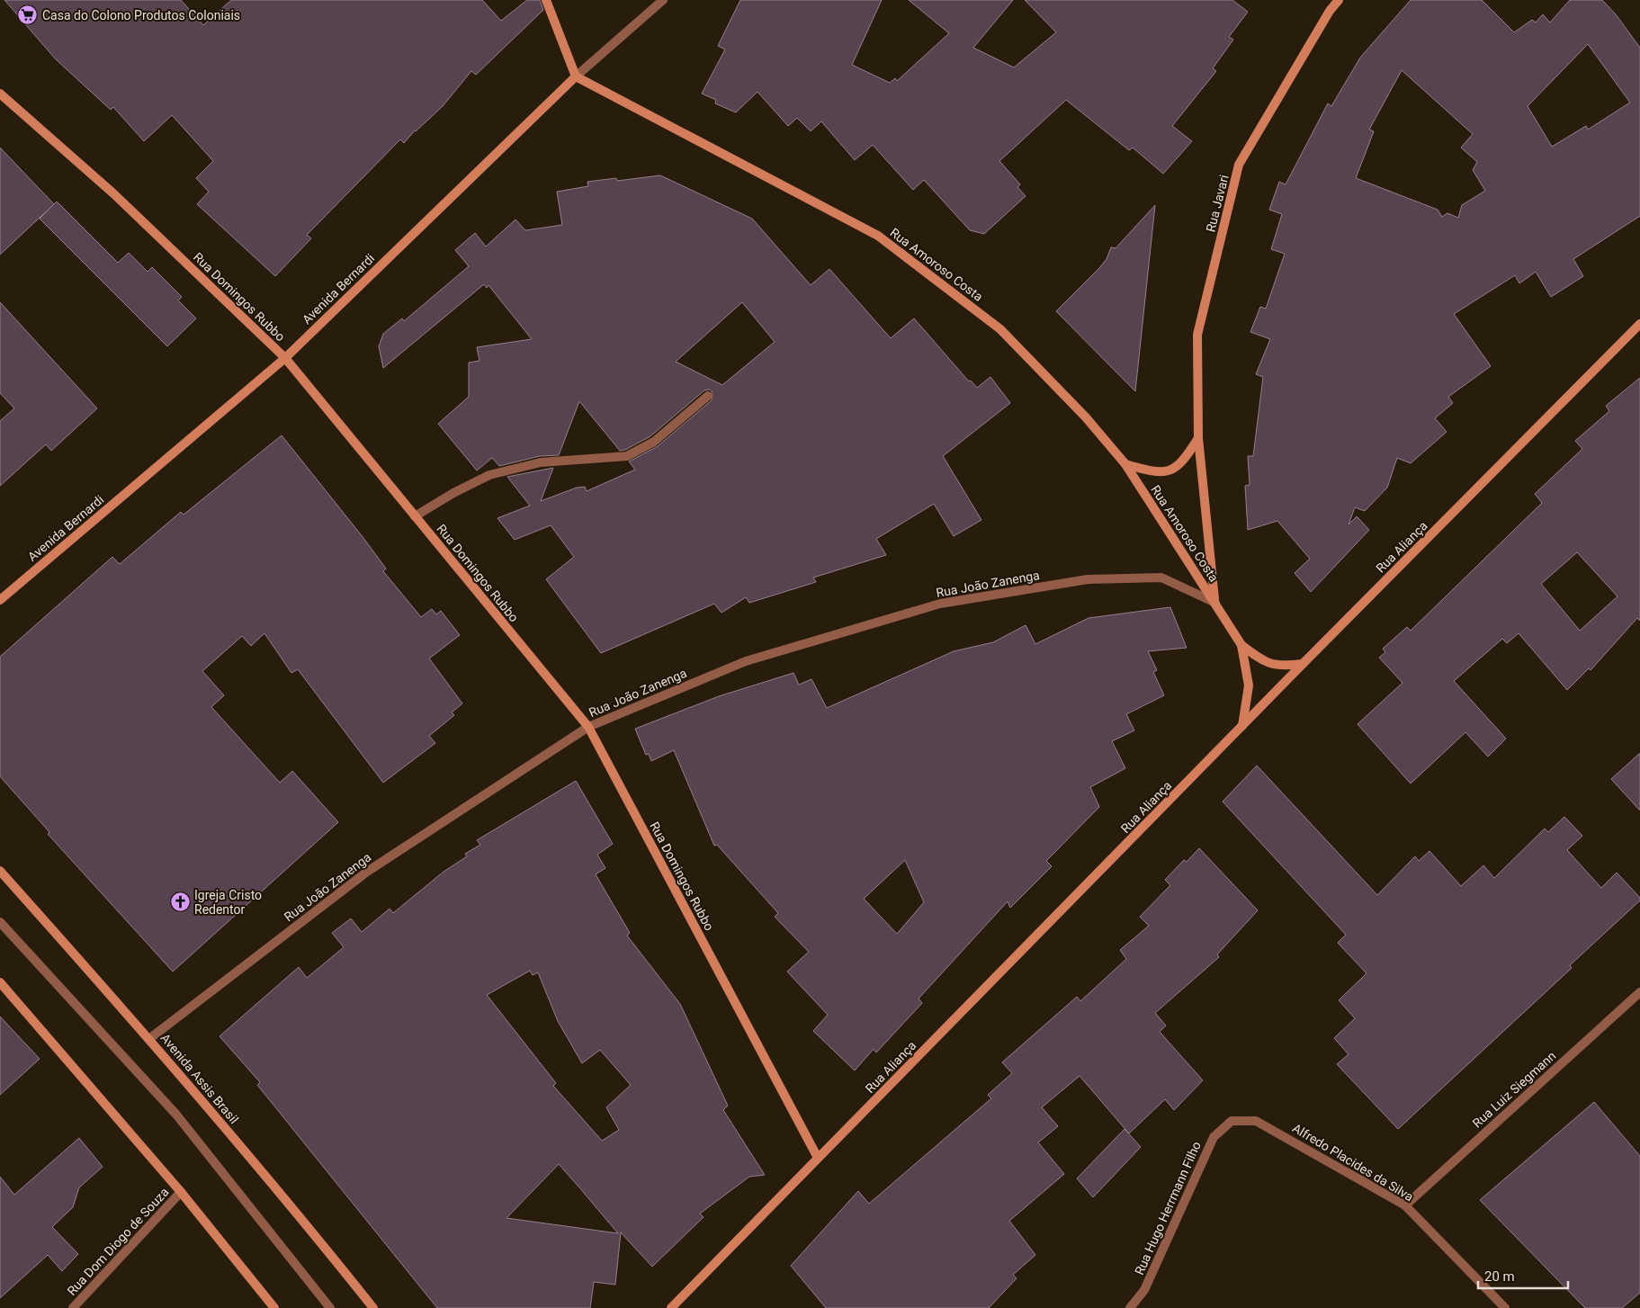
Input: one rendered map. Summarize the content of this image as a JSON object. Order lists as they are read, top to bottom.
{
  "streets": {
    "street": [
      "Rua Javari",
      "Rua Amoroso Costa",
      "Avenida Bernardi",
      "Rua Domingos Rubbo",
      "Rua Aliança",
      "Rua João Zanenga",
      "Avenida Assis Brasil",
      "Rua Luiz Siegmann",
      "Alfredo Placides da Silva",
      "Rua Hugo Herrmann Filho",
      "Rua Dom Diogo de Souza"
    ]
  },
  "crossings": [
    ["Rua Javari", "Rua Amoroso Costa"],
    ["Rua Javari", "Rua João Zanenga"],
    ["Rua Amoroso Costa", "Avenida Bernardi"],
    ["Rua Amoroso Costa", "Rua Aliança"],
    ["Rua Amoroso Costa", "Rua João Zanenga"],
    ["Avenida Bernardi", "Rua Domingos Rubbo"],
    ["Rua Domingos Rubbo", "Rua Aliança"],
    ["Rua Domingos Rubbo", "Rua João Zanenga"],
    ["Rua João Zanenga", "Avenida Assis Brasil"],
    ["Rua Luiz Siegmann", "Alfredo Placides da Silva"],
    ["Alfredo Placides da Silva", "Rua Hugo Herrmann Filho"]
  ],
  "places": {
    "supermarket": ["Casa do Colono Produtos Coloniais"],
    "church": ["Igreja Cristo Redentor"]
  },
  "scale_bar": "20 m"
}
